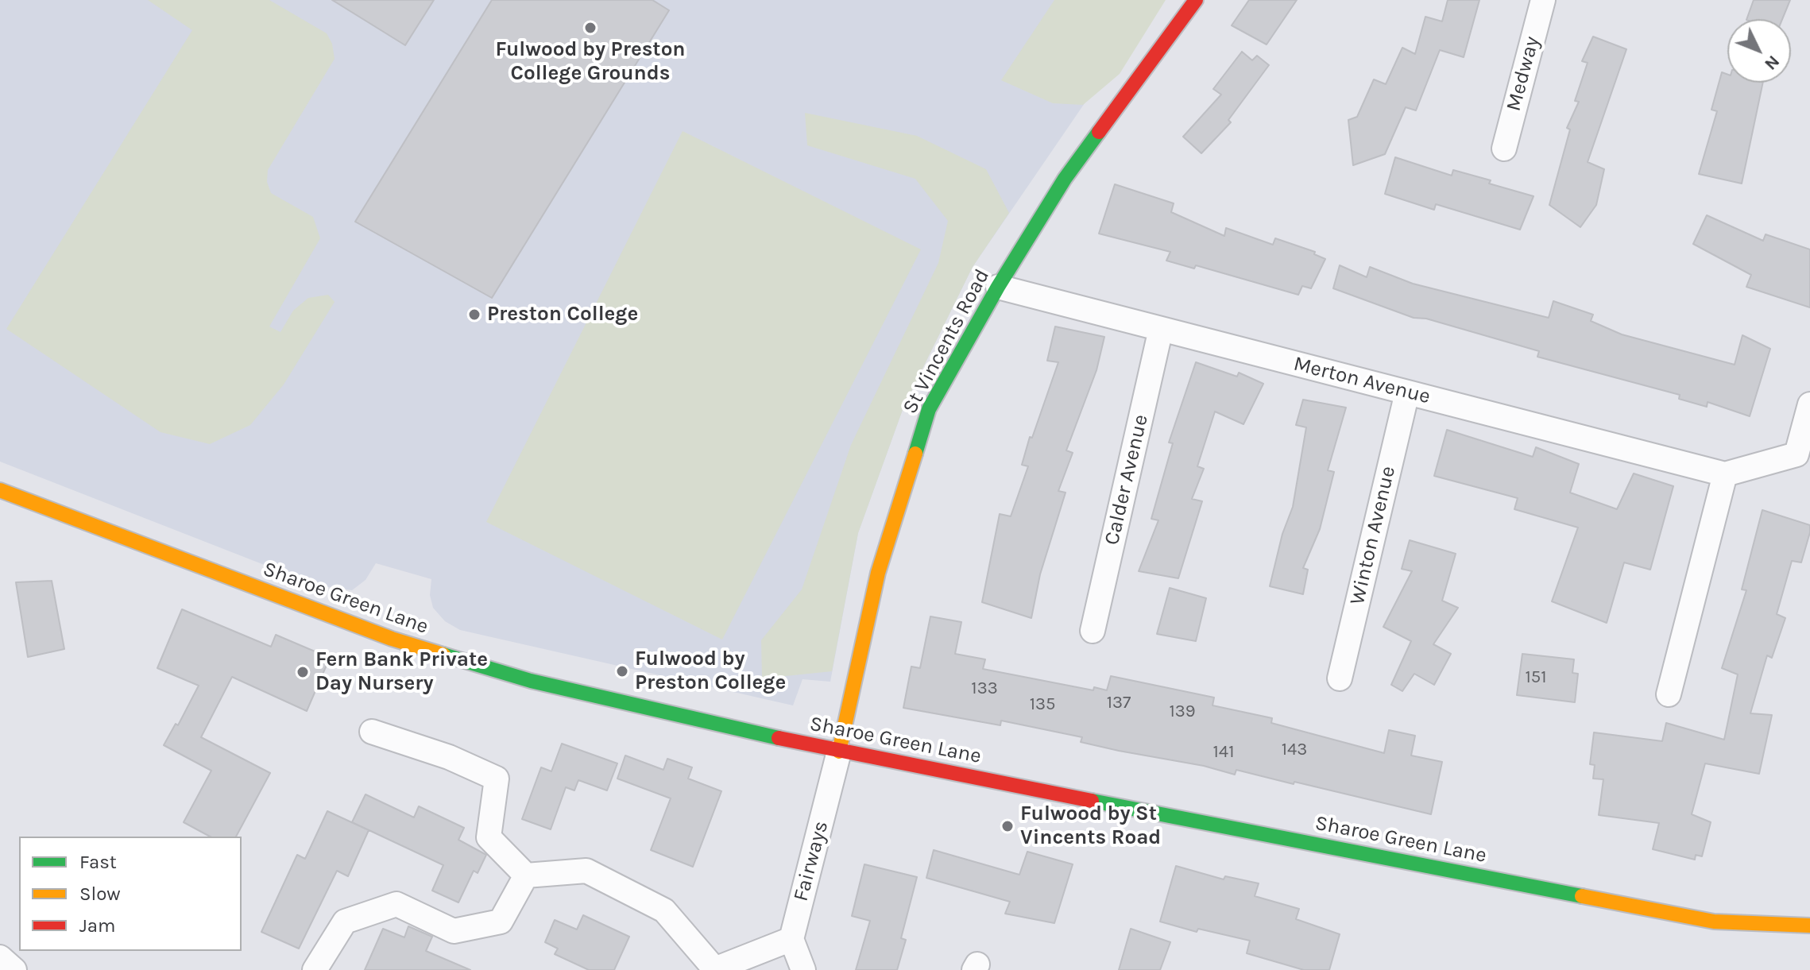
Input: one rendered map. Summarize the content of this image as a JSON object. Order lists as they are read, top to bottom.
{
  "streets": {
    "street": [
      "Medway",
      "St Vincents Road",
      "Merton Avenue",
      "Calder Avenue",
      "Winton Avenue",
      "Sharoe Green Lane",
      "Fairways"
    ]
  },
  "crossings": [
    ["St Vincents Road", "Merton Avenue"],
    ["St Vincents Road", "Sharoe Green Lane"],
    ["St Vincents Road", "Fairways"],
    ["Merton Avenue", "Calder Avenue"],
    ["Merton Avenue", "Winton Avenue"],
    ["Sharoe Green Lane", "Fairways"]
  ],
  "places": [
    "Fulwood by Preston College Grounds",
    "Preston College",
    "Fulwood by Preston College",
    "Fern Bank Private Day Nursery",
    "Fulwood by St Vincents Road"
  ],
  "house_numbers": [
    "151",
    "133",
    "137",
    "135",
    "139",
    "143",
    "141"
  ],
  "legend": ["Fast", "Slow", "Jam"],
  "north": "bottom right"
}
